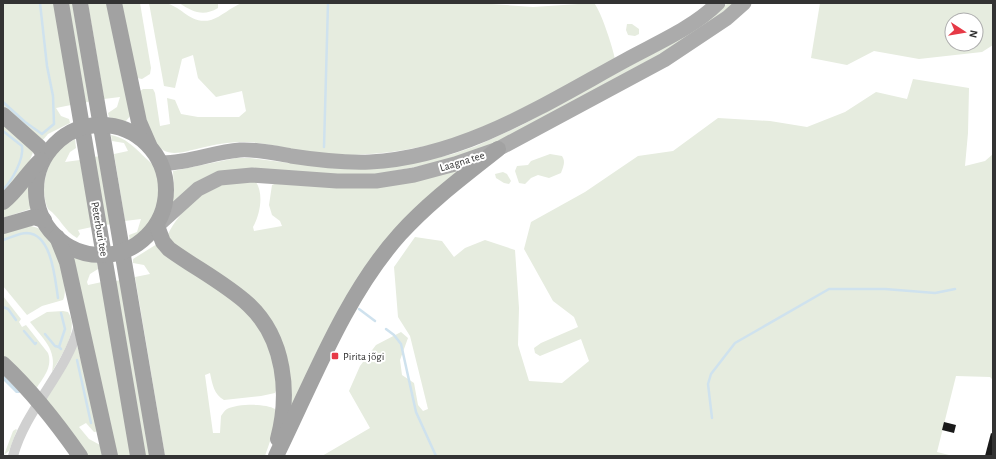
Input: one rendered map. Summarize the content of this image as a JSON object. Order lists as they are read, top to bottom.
{
  "streets": {
    "highway": ["Peterburi tee"],
    "main road": ["Laagna tee"]
  },
  "places": {
    "transit": ["Pirita jõgi"]
  },
  "north": "right"
}
